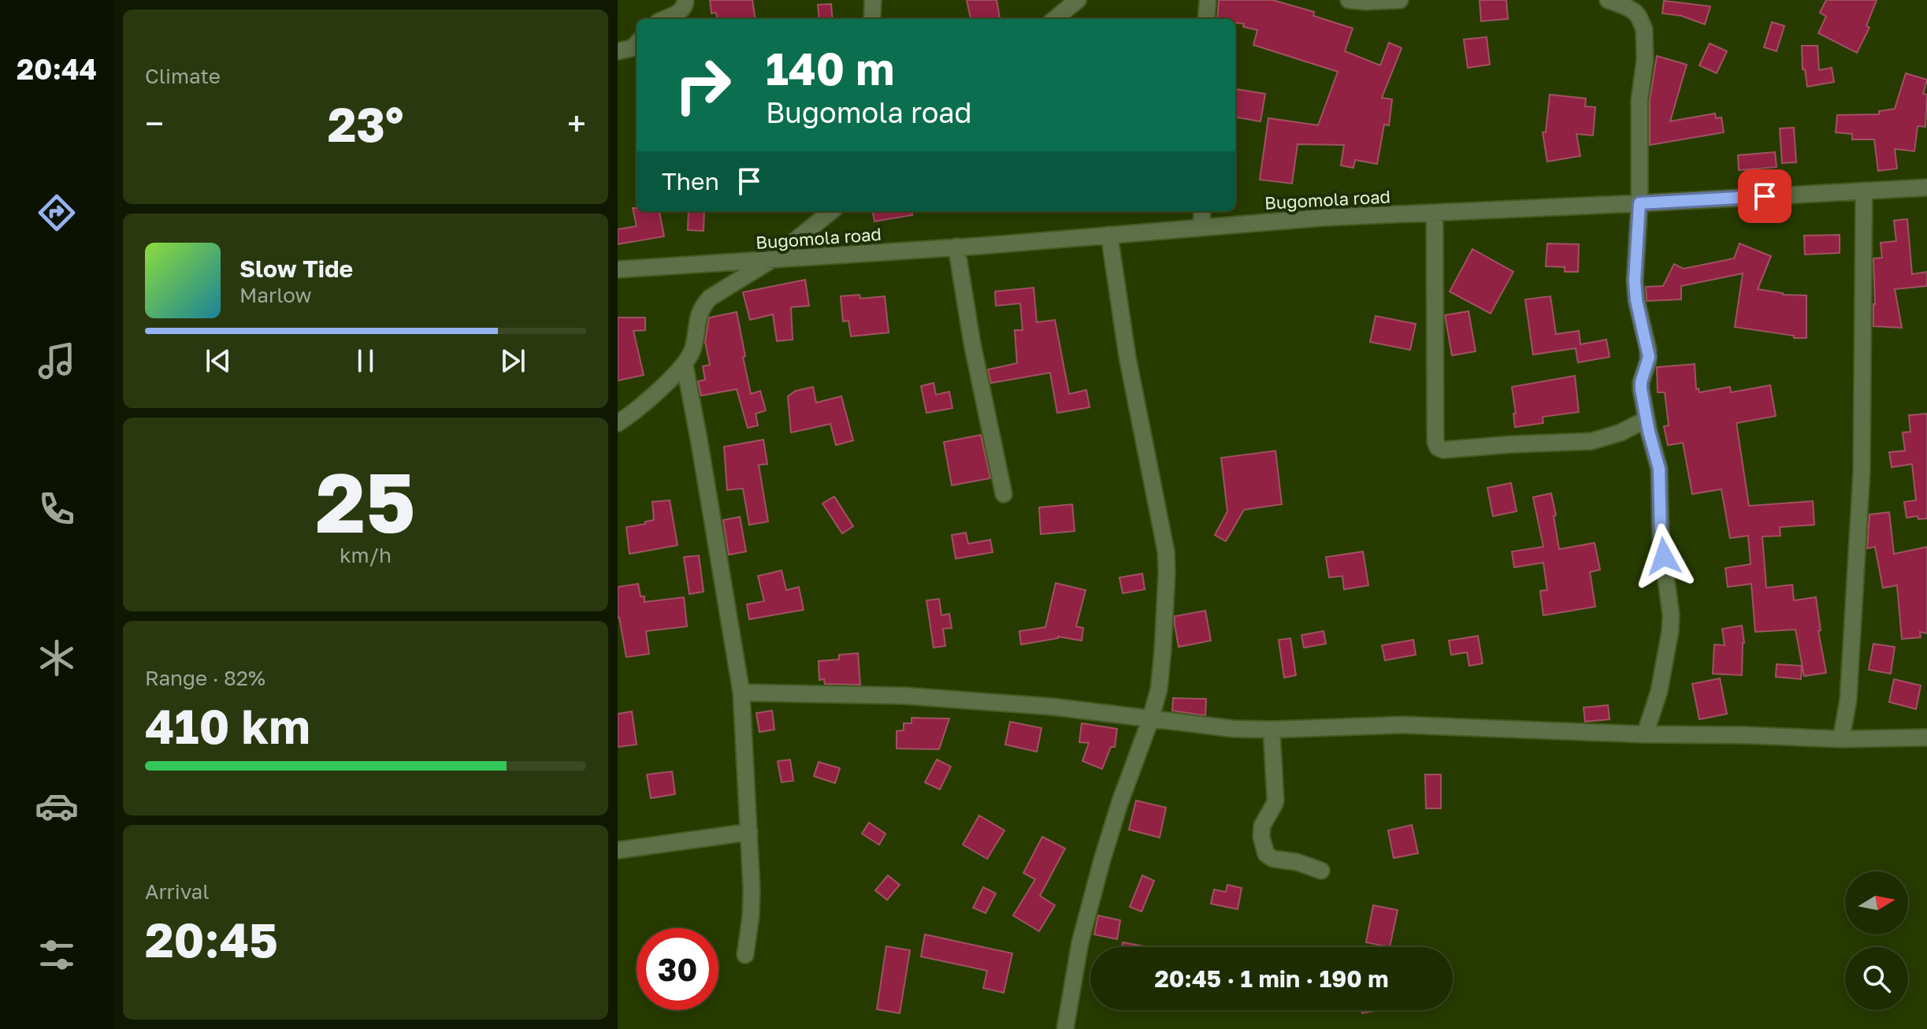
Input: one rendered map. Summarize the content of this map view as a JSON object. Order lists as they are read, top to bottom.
{
  "streets": {
    "street": ["Bugomola road"]
  },
  "north": "right",
  "page": {
    "tabs": "20:44",
    "tile": [
      "Climate",
      ["25", "km/h"],
      ["Range · 82%", "410 km"],
      ["Arrival", "20:45"]
    ],
    "turn": ["140 m", "Bugomola road"],
    "heat": ["−", "23°", "+"],
    "then": "Then",
    "song": ["Slow Tide", "Marlow"],
    "limit": "30",
    "trip": "20:45 · 1 min · 190 m"
  }
}
